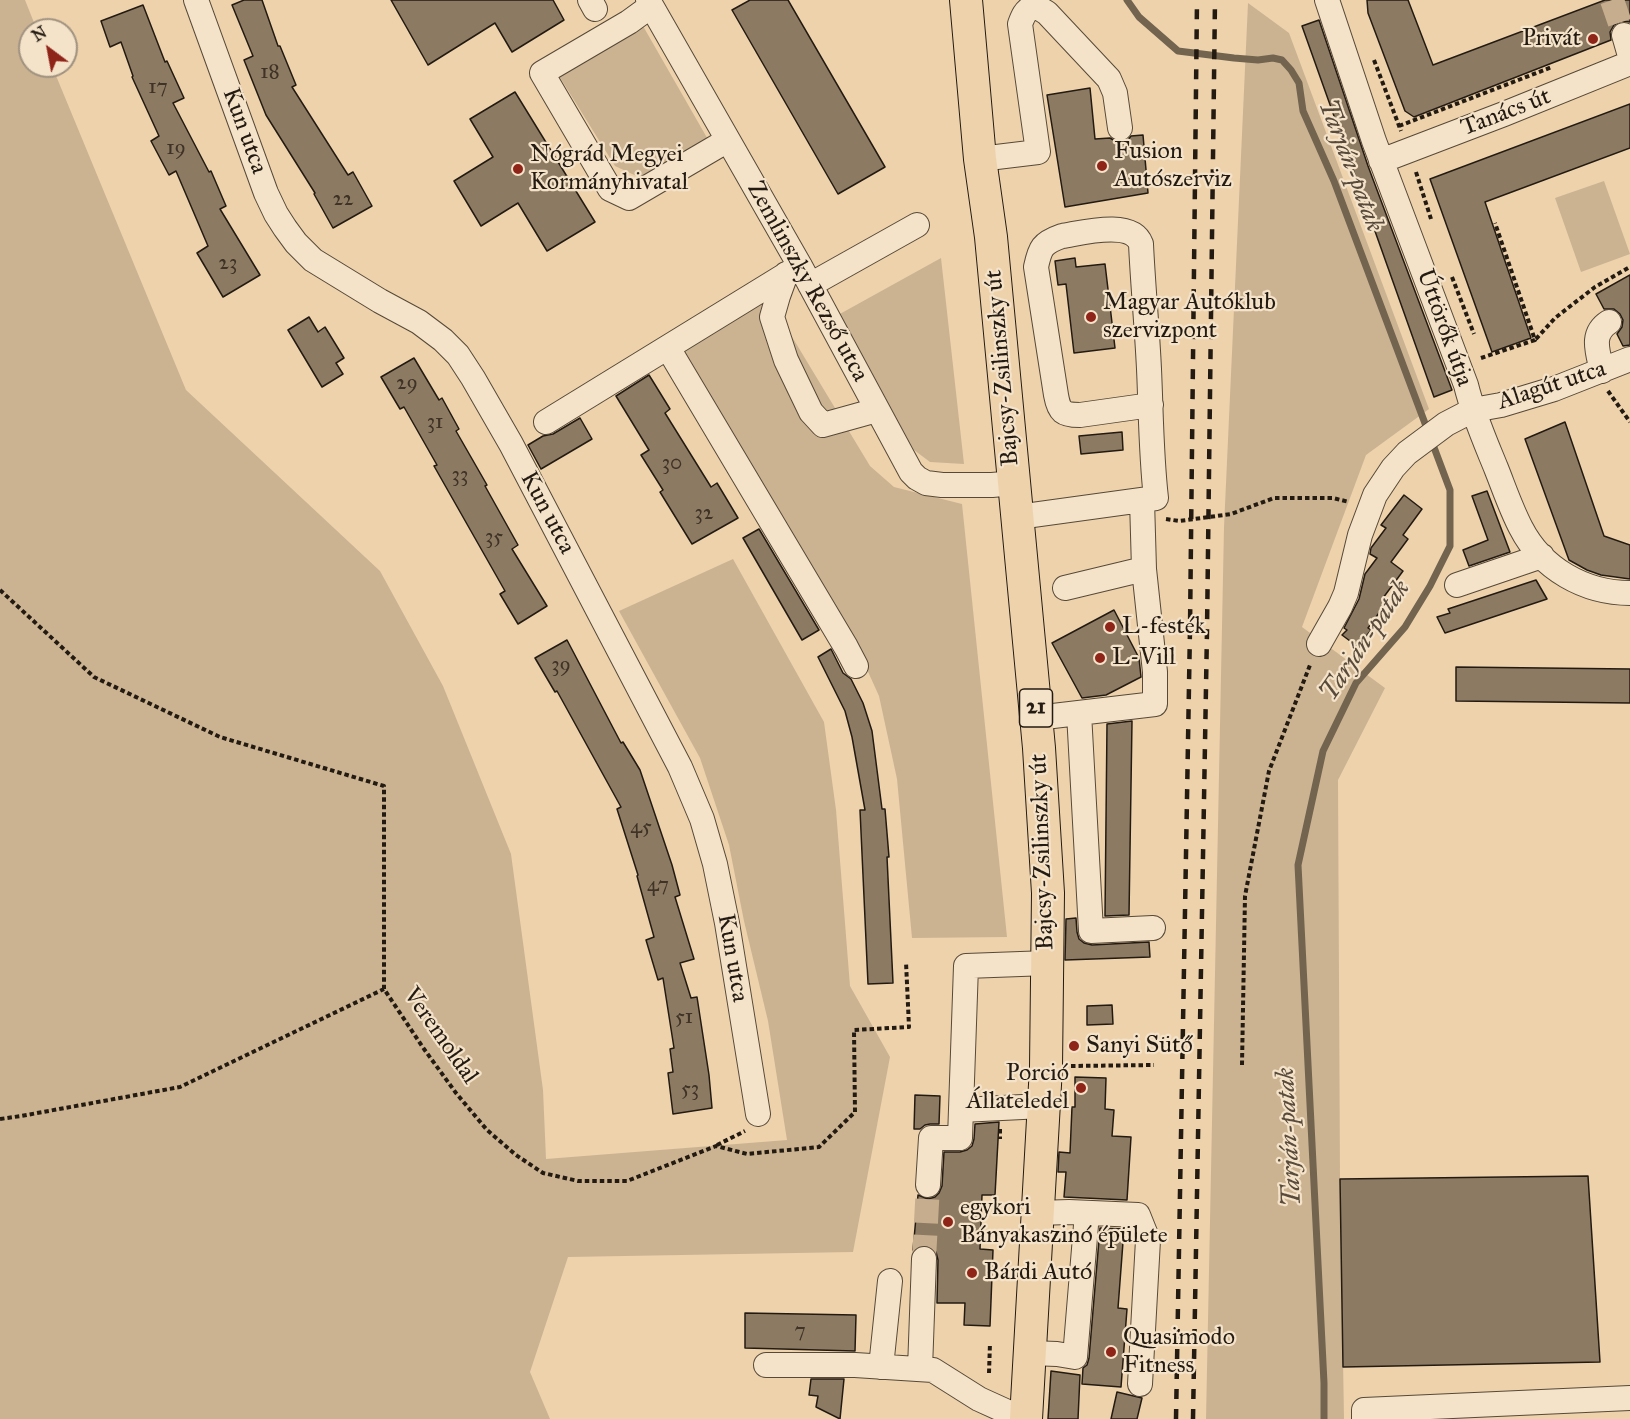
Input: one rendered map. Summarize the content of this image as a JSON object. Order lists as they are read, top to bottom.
{
  "streets": {
    "main road": ["Bajcsy-Zsilinszky út", "21"],
    "street": [
      "Tanács út",
      "Kun utca",
      "Zemlinszky Rezső utca",
      "Úttörők útja",
      "Alagút utca"
    ],
    "path": ["Veremoldal"]
  },
  "crossings": [
    ["Tanács út", "Úttörők útja"],
    ["Kun utca", "Veremoldal"],
    ["Zemlinszky Rezső utca", "Bajcsy-Zsilinszky út"],
    ["Úttörők útja", "Alagút utca"]
  ],
  "water": ["Tarján-patak"],
  "places": [
    "Privát",
    "Fusion Autószerviz",
    "Nógrád Megyei Kormányhivatal",
    "Magyar Autóklub szervizpont",
    "L-festék",
    "L-Vill",
    "Sanyi Sütő",
    "Porció Állateledel",
    "egykori Bányakaszinó épülete",
    "Bárdi Autó",
    "Quasimodo Fitness"
  ],
  "house_numbers": [
    "18",
    "17",
    "19",
    "22",
    "23",
    "29",
    "31",
    "30",
    "33",
    "32",
    "35",
    "39",
    "45",
    "47",
    "51",
    "53",
    "7"
  ],
  "north": "top left"
}
